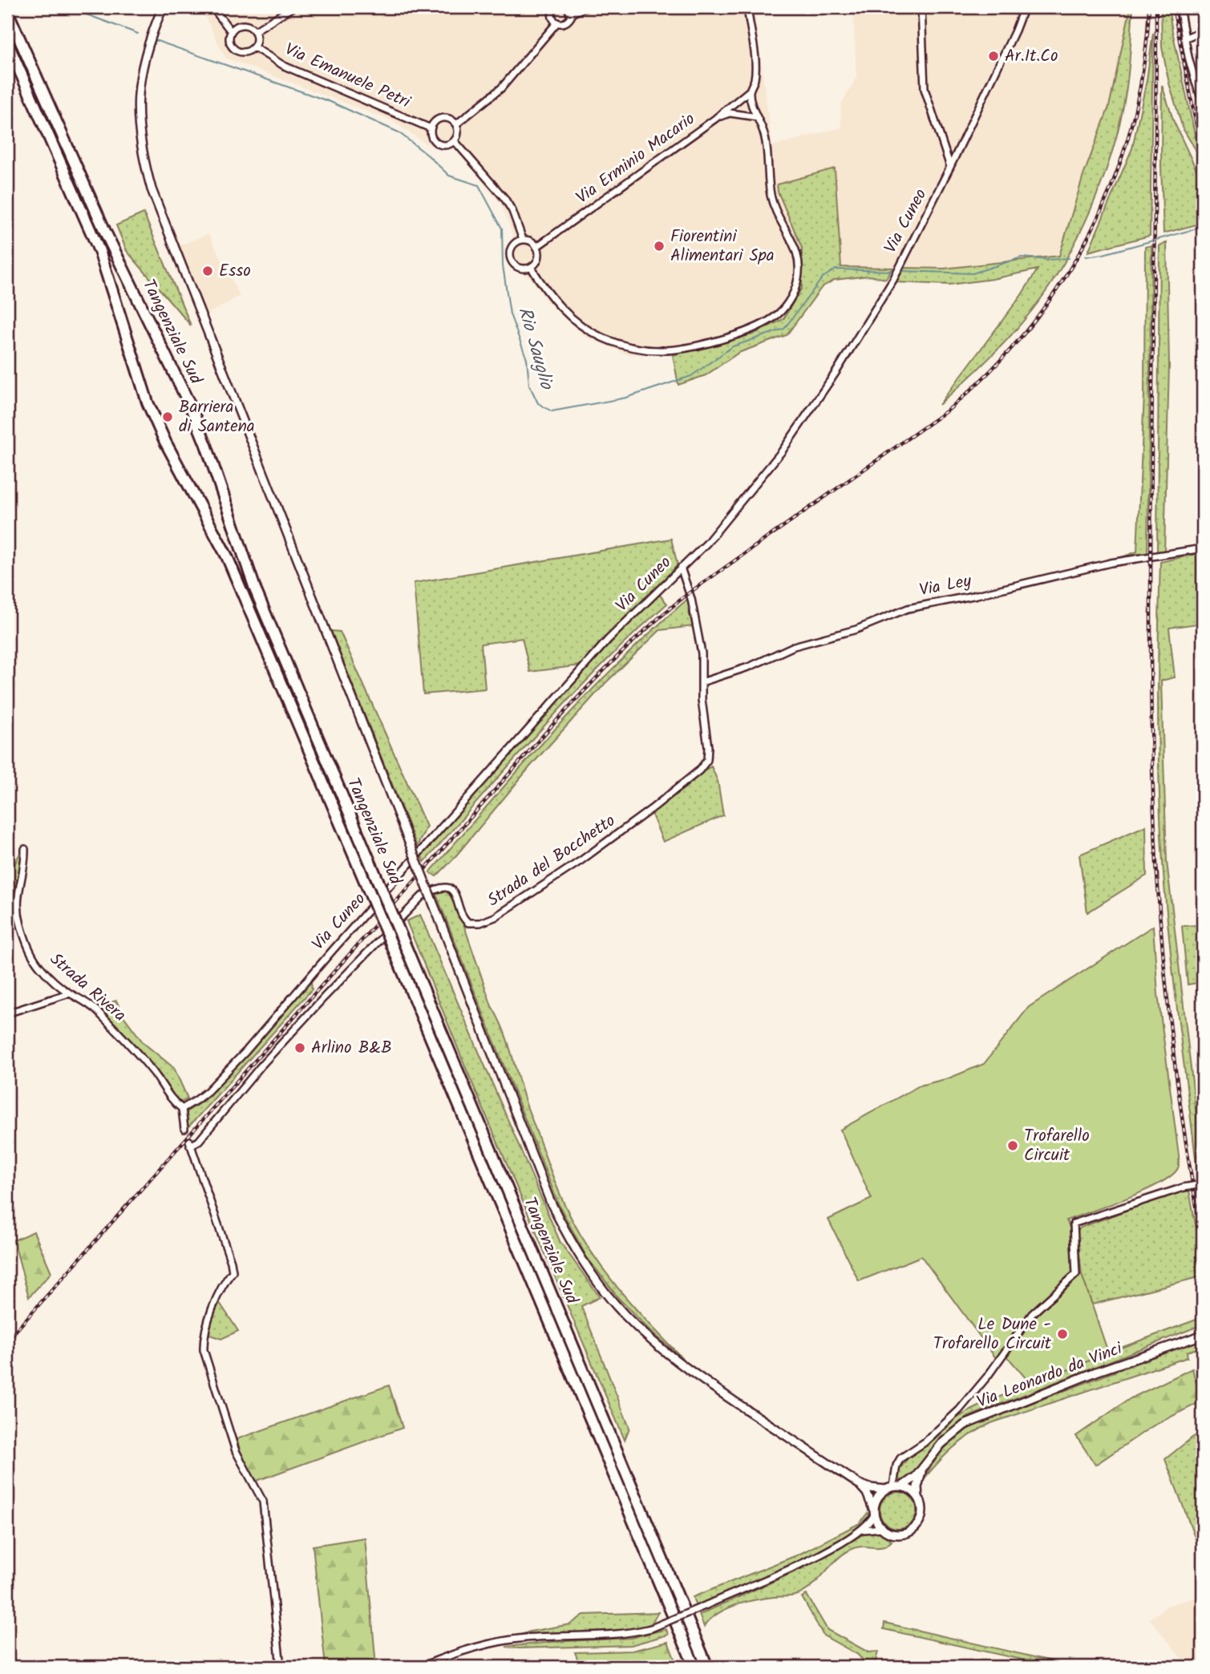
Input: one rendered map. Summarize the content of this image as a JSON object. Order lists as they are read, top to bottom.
{
  "streets": {
    "highway": ["Tangenziale Sud"],
    "street": [
      "Via Emanuele Petri",
      "Via Erminio Macario",
      "Via Cuneo",
      "Via Ley",
      "Strada del Bocchetto",
      "Strada Rivera",
      "Via Leonardo da Vinci"
    ]
  },
  "crossings": [
    ["Via Cuneo", "Strada del Bocchetto"],
    ["Via Cuneo", "Strada Rivera"],
    ["Via Ley", "Strada del Bocchetto"]
  ],
  "water": ["Rio Sauglio"],
  "places": [
    "Ar.It.Co",
    "Fiorentini Alimentari Spa",
    "Esso",
    "Barriera di Santena",
    "Arlino B&B",
    "Trofarello Circuit",
    "Le Dune - Trofarello Circuit"
  ]
}
